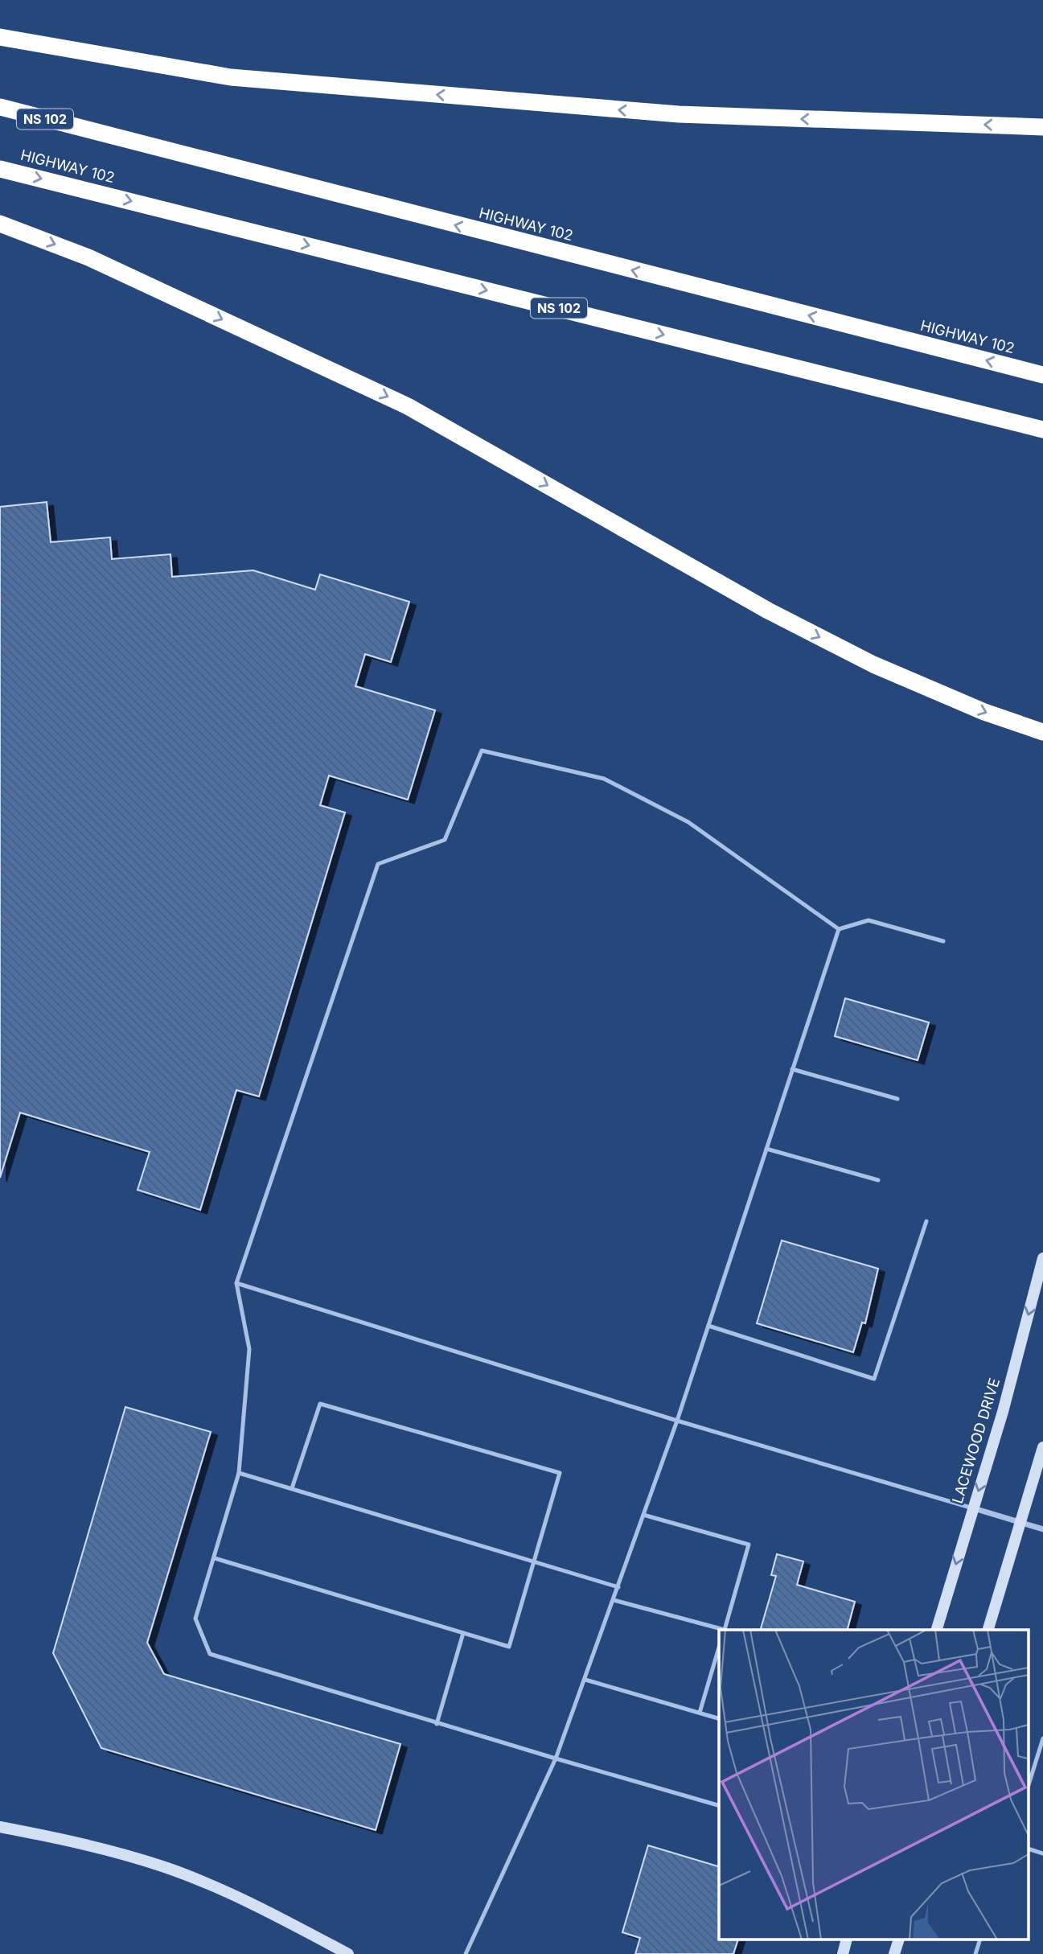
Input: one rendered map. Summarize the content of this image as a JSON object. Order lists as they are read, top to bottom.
{
  "streets": {
    "highway": ["NS 102", "HIGHWAY 102"],
    "main road": ["LACEWOOD DRIVE"]
  }
}
